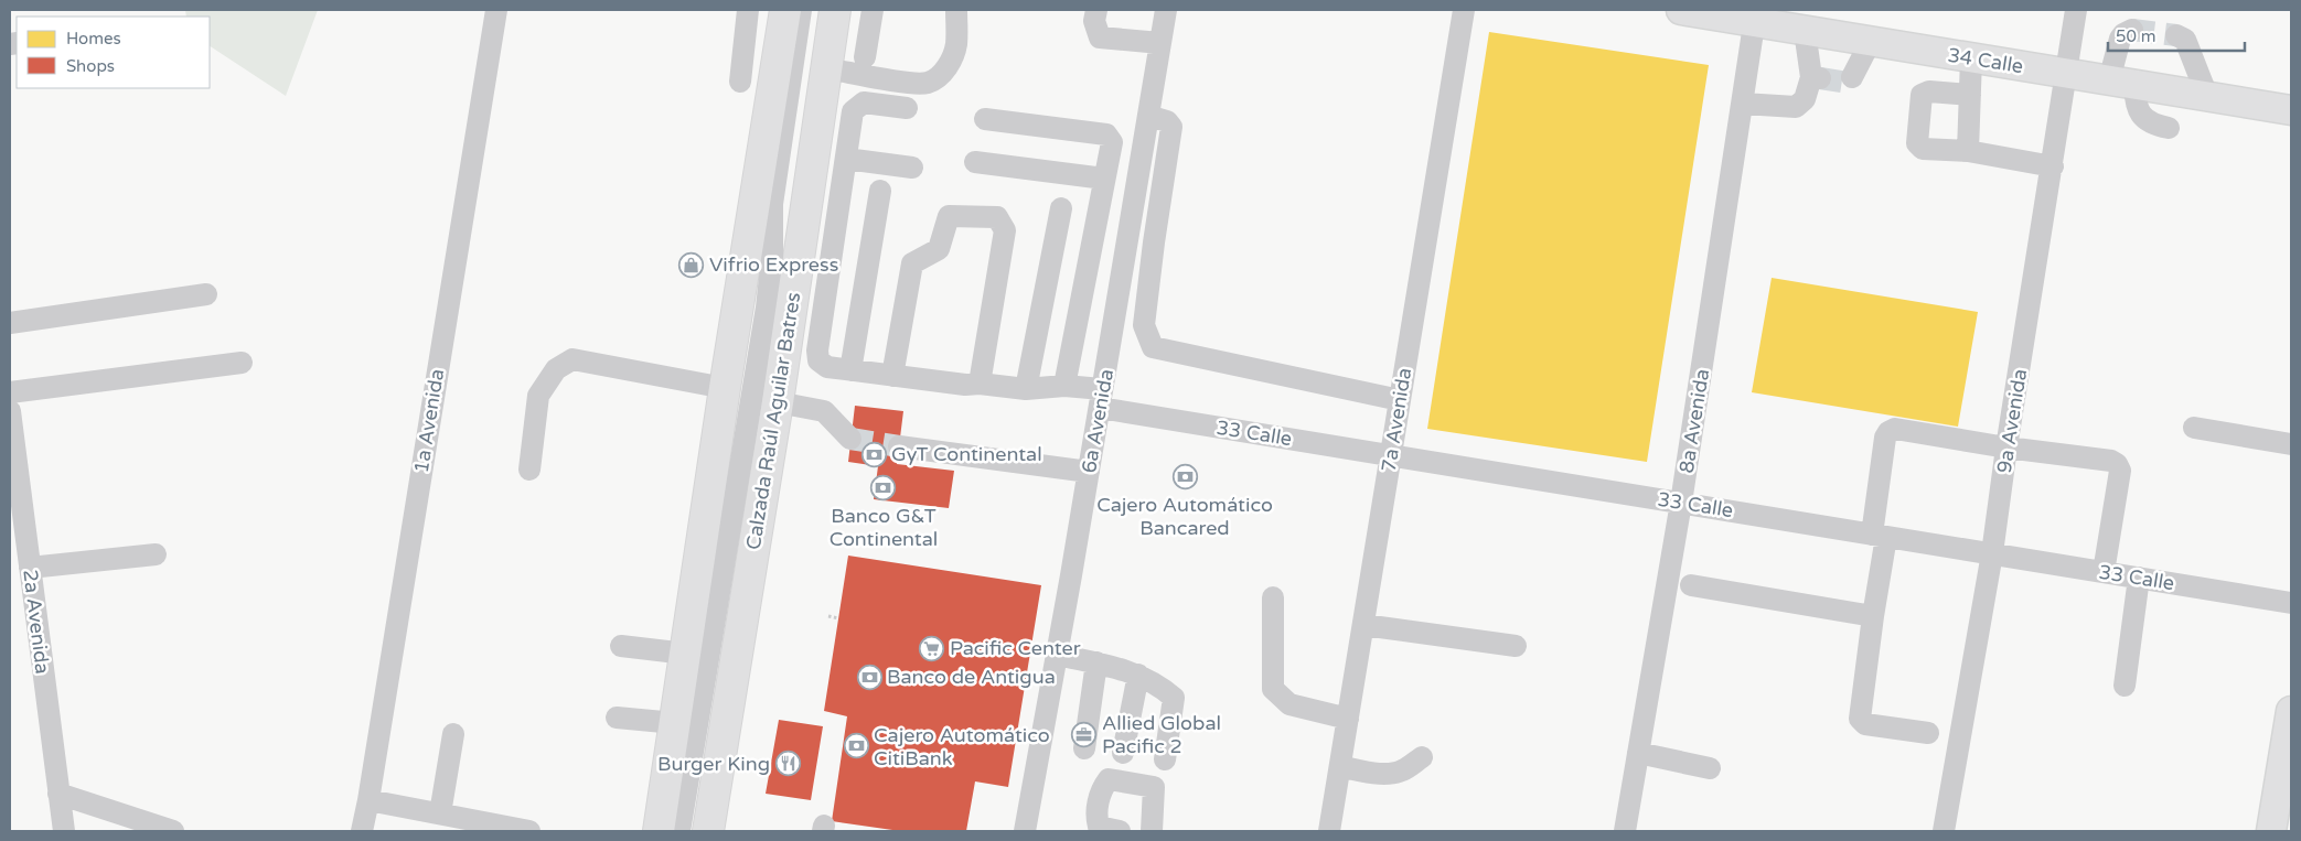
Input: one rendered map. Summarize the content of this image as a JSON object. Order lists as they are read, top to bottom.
{
  "streets": {
    "highway": ["Calzada Raúl Aguilar Batres"],
    "main road": ["34 Calle"],
    "street": [
      "7a Avenida",
      "1a Avenida",
      "6a Avenida",
      "8a Avenida",
      "9a Avenida",
      "33 Calle",
      "2a Avenida"
    ]
  },
  "crossings": [
    ["34 Calle", "8a Avenida"],
    ["34 Calle", "9a Avenida"],
    ["7a Avenida", "33 Calle"],
    ["6a Avenida", "33 Calle"],
    ["8a Avenida", "33 Calle"],
    ["9a Avenida", "33 Calle"]
  ],
  "places": {
    "shop": ["Vifrio Express"],
    "bank": [
      "GyT Continental",
      "Cajero Automático Bancared",
      "Banco G&T Continental",
      "Banco de Antigua",
      "Cajero Automático CitiBank"
    ],
    "supermarket": ["Pacific Center"],
    "office": ["Allied Global Pacific 2"],
    "restaurant": ["Burger King"]
  },
  "legend": ["Homes", "Shops"],
  "scale_bar": "50 m"
}
